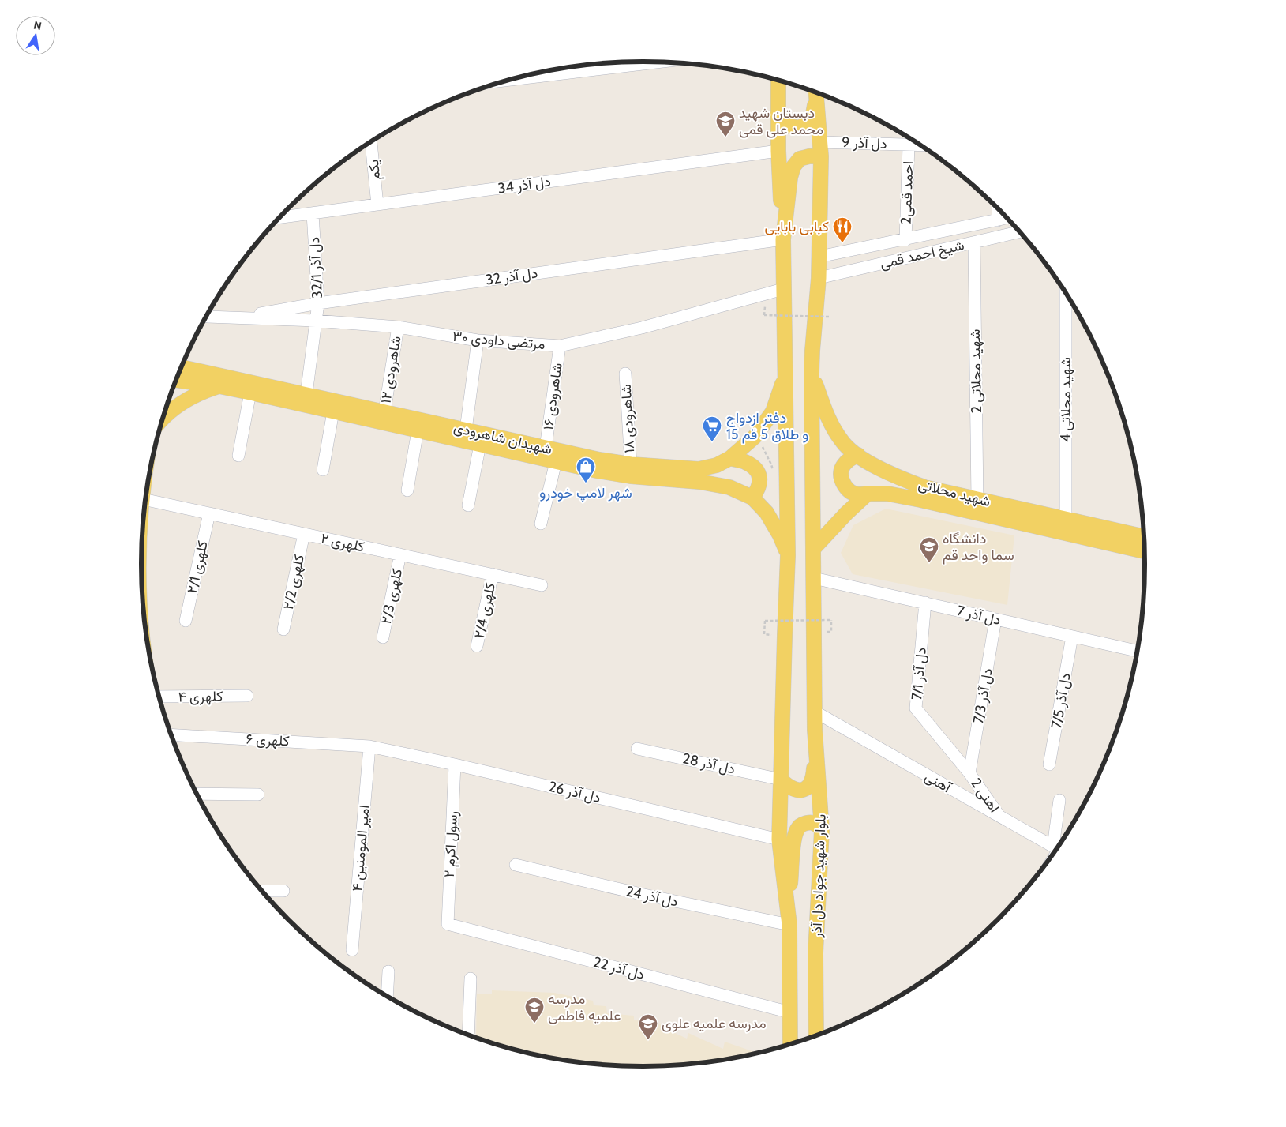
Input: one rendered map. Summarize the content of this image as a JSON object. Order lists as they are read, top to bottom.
{
  "streets": {
    "main road": ["شهیدان شاهرودی", "شهید محلاتی", "بلوار شهید جواد دل آذر"],
    "street": [
      "دل آذر 9",
      "یکم",
      "دل آذر 34",
      "احمد قمی2",
      "شیخ احمد قمی",
      "دل آذر 32/1",
      "دل آذر 32",
      "۳۰ مرتضی داودی",
      "شاهرودی ۱۲",
      "شهید محلاتی 2",
      "شاهرودی ۱۶",
      "شهید محلاتی 4",
      "شاهرودی ۱۸",
      "کلهری ۲",
      "کلهری ۲/1",
      "کلهری ۲/2",
      "کلهری ۲/3",
      "کلهری ۲/4",
      "دل آذر 7",
      "دل آذر 7/1",
      "دل آذر 7/3",
      "کلهری ۴",
      "دل آذر 7/5",
      "کلهری ۶",
      "دل آذر 28",
      "آهنی",
      "دل آذر 26",
      "اهنی 2",
      "رسول اکرم ۲",
      "امیر المومنین ۴",
      "دل آذر 24",
      "دل آذر 22"
    ]
  },
  "crossings": [
    ["دل آذر 9", "احمد قمی2"],
    ["دل آذر 9", "بلوار شهید جواد دل آذر"],
    ["یکم", "دل آذر 34"],
    ["دل آذر 34", "دل آذر 32/1"],
    ["احمد قمی2", "شیخ احمد قمی"],
    ["شیخ احمد قمی", "شهید محلاتی 2"],
    ["شیخ احمد قمی", "بلوار شهید جواد دل آذر"],
    ["دل آذر 32/1", "دل آذر 32"],
    ["دل آذر 32/1", "۳۰ مرتضی داودی"],
    ["دل آذر 32/1", "شهیدان شاهرودی"],
    ["دل آذر 32", "۳۰ مرتضی داودی"],
    ["دل آذر 32", "بلوار شهید جواد دل آذر"],
    ["۳۰ مرتضی داودی", "شاهرودی ۱۲"],
    ["۳۰ مرتضی داودی", "شاهرودی ۱۶"],
    ["۳۰ مرتضی داودی", "بلوار شهید جواد دل آذر"],
    ["شاهرودی ۱۲", "شهیدان شاهرودی"],
    ["شهید محلاتی 2", "شهید محلاتی"],
    ["شاهرودی ۱۶", "شهیدان شاهرودی"],
    ["شهید محلاتی 4", "شهید محلاتی"],
    ["شاهرودی ۱۸", "شهیدان شاهرودی"],
    ["شهیدان شاهرودی", "بلوار شهید جواد دل آذر"],
    ["شهید محلاتی", "بلوار شهید جواد دل آذر"],
    ["کلهری ۲", "کلهری ۲/1"],
    ["کلهری ۲", "کلهری ۲/2"],
    ["کلهری ۲", "کلهری ۲/3"],
    ["کلهری ۲", "کلهری ۲/4"],
    ["دل آذر 7", "دل آذر 7/1"],
    ["دل آذر 7", "دل آذر 7/3"],
    ["دل آذر 7", "دل آذر 7/5"],
    ["دل آذر 7", "بلوار شهید جواد دل آذر"],
    ["دل آذر 7/1", "دل آذر 7/3"],
    ["دل آذر 7/1", "اهنی 2"],
    ["دل آذر 7/3", "اهنی 2"],
    ["کلهری ۶", "دل آذر 26"],
    ["کلهری ۶", "امیر المومنین ۴"],
    ["دل آذر 28", "بلوار شهید جواد دل آذر"],
    ["آهنی", "اهنی 2"],
    ["آهنی", "بلوار شهید جواد دل آذر"],
    ["دل آذر 26", "رسول اکرم ۲"],
    ["دل آذر 26", "امیر المومنین ۴"],
    ["دل آذر 26", "بلوار شهید جواد دل آذر"],
    ["رسول اکرم ۲", "دل آذر 22"],
    ["بلوار شهید جواد دل آذر", "دل آذر 24"],
    ["بلوار شهید جواد دل آذر", "دل آذر 22"]
  ],
  "places": {
    "school or university": [
      "دبستان شهید محمد علی قمی",
      "دانشگاه سما واحد قم",
      "مدرسه علمیه فاطمی",
      "مدرسه علمیه علوی"
    ],
    "restaurant": ["کبابی بابایی"],
    "supermarket": ["دفتر ازدواج 15 و طلاق 5 قم"],
    "shop": ["شهر لامپ خودرو"]
  },
  "north": "top"
}
